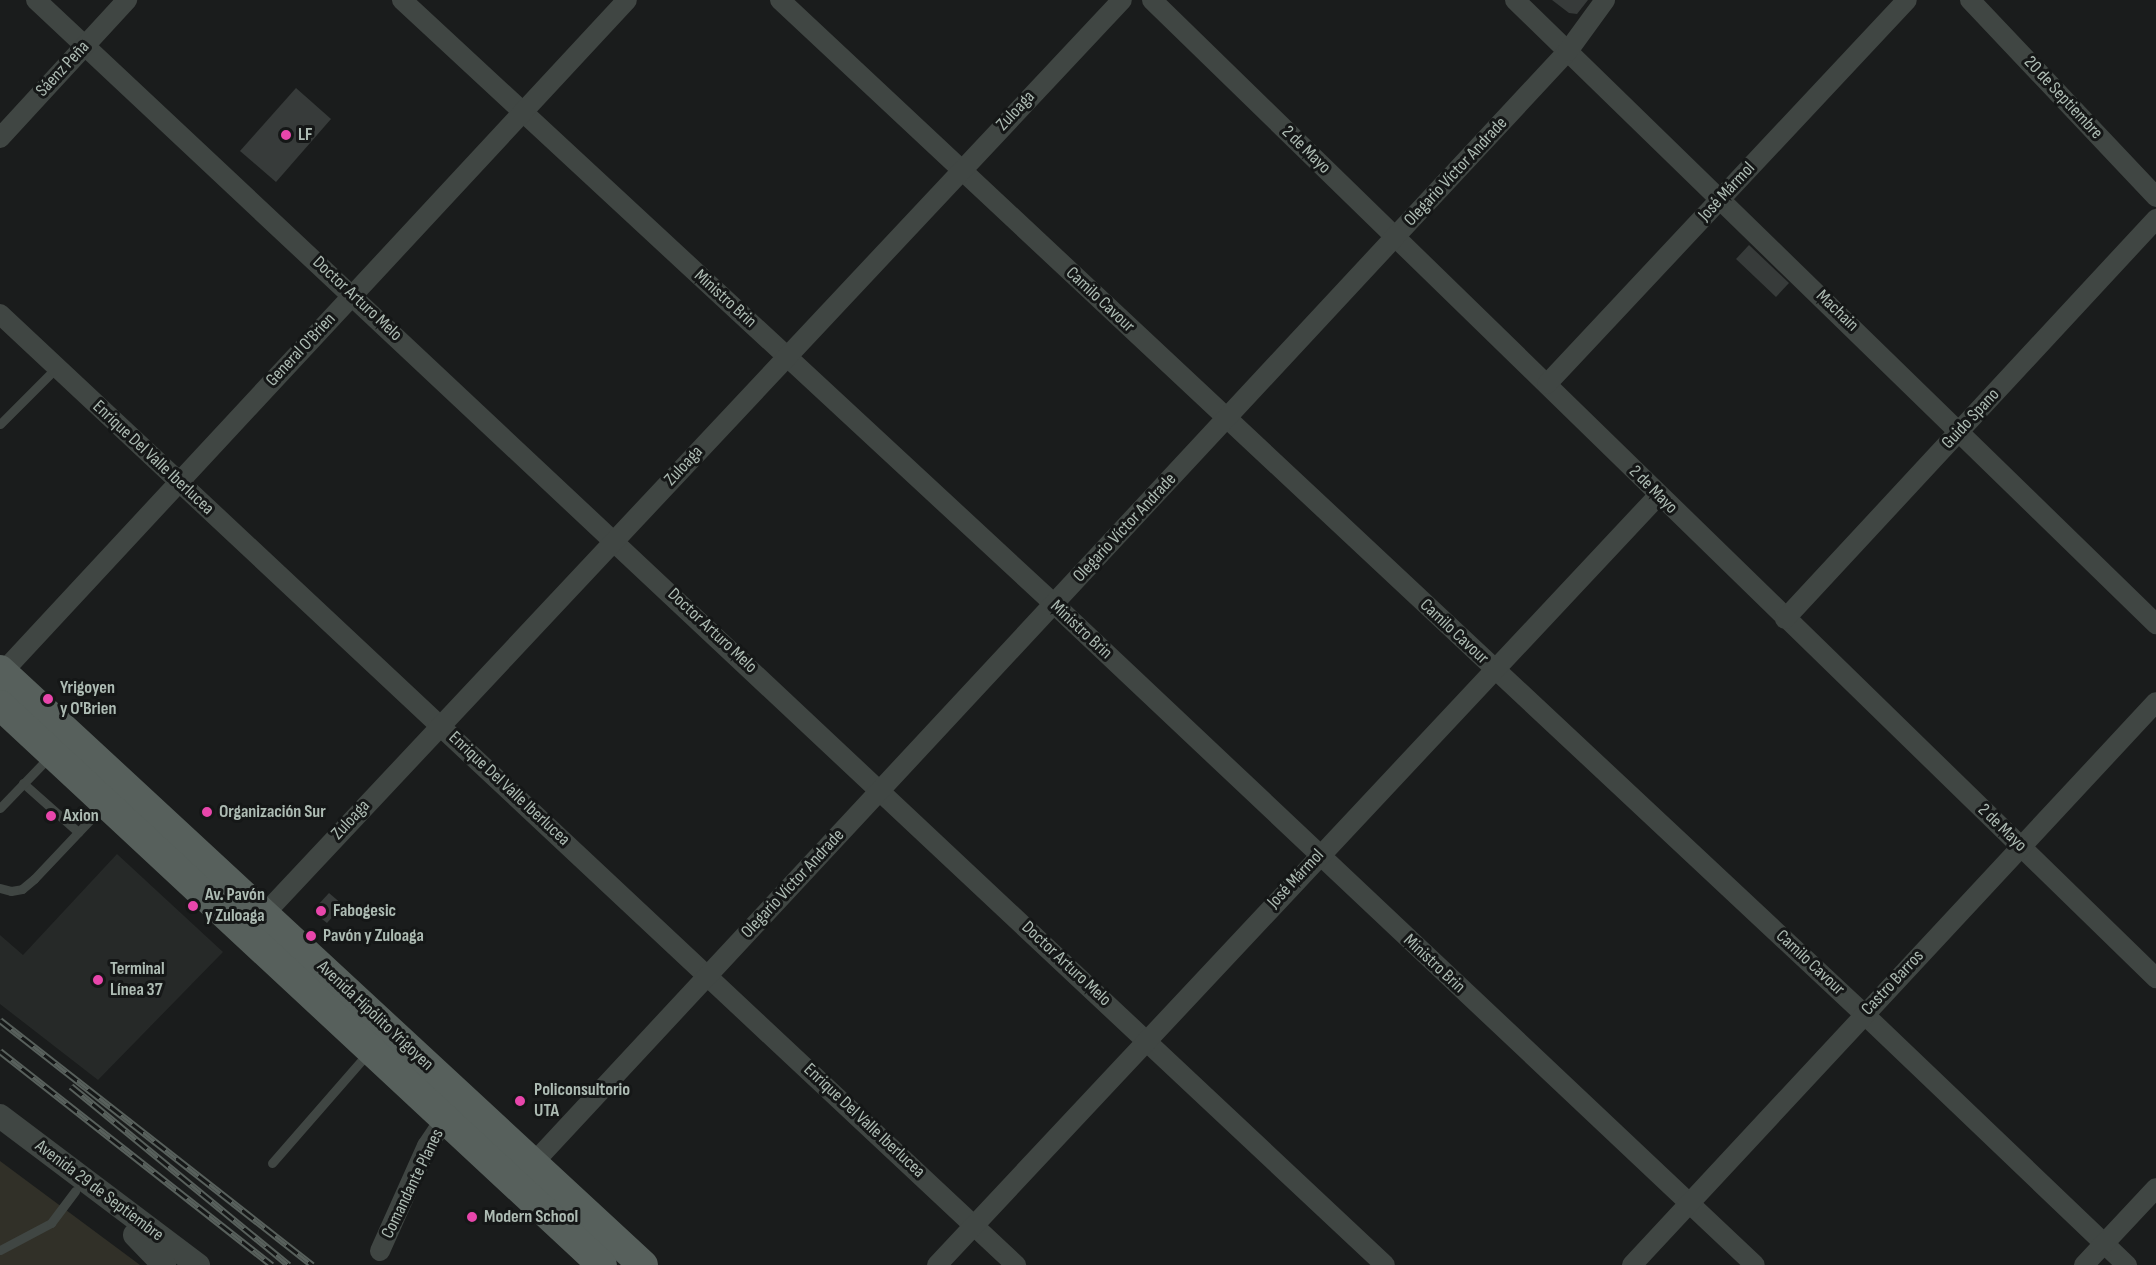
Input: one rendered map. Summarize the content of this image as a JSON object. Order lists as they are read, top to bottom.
{
  "streets": {
    "main road": ["Avenida Hipólito Yrigoyen"],
    "street": [
      "Sáenz Peña",
      "20 de Septiembre",
      "Zuloaga",
      "2 de Mayo",
      "Olegario Víctor Andrade",
      "José Mármol",
      "Doctor Arturo Melo",
      "Ministro Brin",
      "Camilo Cavour",
      "Machain",
      "General O'Brien",
      "Guido Spano",
      "Enrique Del Valle Iberlucea",
      "Castro Barros",
      "Comandante Planes",
      "Avenida 29 de Septiembre"
    ]
  },
  "crossings": [
    ["Sáenz Peña", "Doctor Arturo Melo"],
    ["Zuloaga", "Doctor Arturo Melo"],
    ["Zuloaga", "Ministro Brin"],
    ["Zuloaga", "Camilo Cavour"],
    ["Zuloaga", "Enrique Del Valle Iberlucea"],
    ["Zuloaga", "Avenida Hipólito Yrigoyen"],
    ["2 de Mayo", "Olegario Víctor Andrade"],
    ["2 de Mayo", "José Mármol"],
    ["2 de Mayo", "Guido Spano"],
    ["2 de Mayo", "Castro Barros"],
    ["Olegario Víctor Andrade", "Doctor Arturo Melo"],
    ["Olegario Víctor Andrade", "Ministro Brin"],
    ["Olegario Víctor Andrade", "Camilo Cavour"],
    ["Olegario Víctor Andrade", "Machain"],
    ["Olegario Víctor Andrade", "Enrique Del Valle Iberlucea"],
    ["Olegario Víctor Andrade", "Avenida Hipólito Yrigoyen"],
    ["José Mármol", "Doctor Arturo Melo"],
    ["José Mármol", "Ministro Brin"],
    ["José Mármol", "Camilo Cavour"],
    ["José Mármol", "Machain"],
    ["José Mármol", "Enrique Del Valle Iberlucea"],
    ["Doctor Arturo Melo", "General O'Brien"],
    ["Ministro Brin", "General O'Brien"],
    ["Ministro Brin", "Castro Barros"],
    ["Camilo Cavour", "Castro Barros"],
    ["Machain", "Guido Spano"],
    ["General O'Brien", "Enrique Del Valle Iberlucea"],
    ["General O'Brien", "Avenida Hipólito Yrigoyen"],
    ["Avenida Hipólito Yrigoyen", "Comandante Planes"]
  ],
  "places": [
    "LF",
    "Yrigoyen y O'Brien",
    "Organización Sur",
    "Axion",
    "Av. Pavón y Zuloaga",
    "Fabogesic",
    "Pavón y Zuloaga",
    "Terminal Línea 37",
    "Policonsultorio UTA",
    "Modern School"
  ]
}
